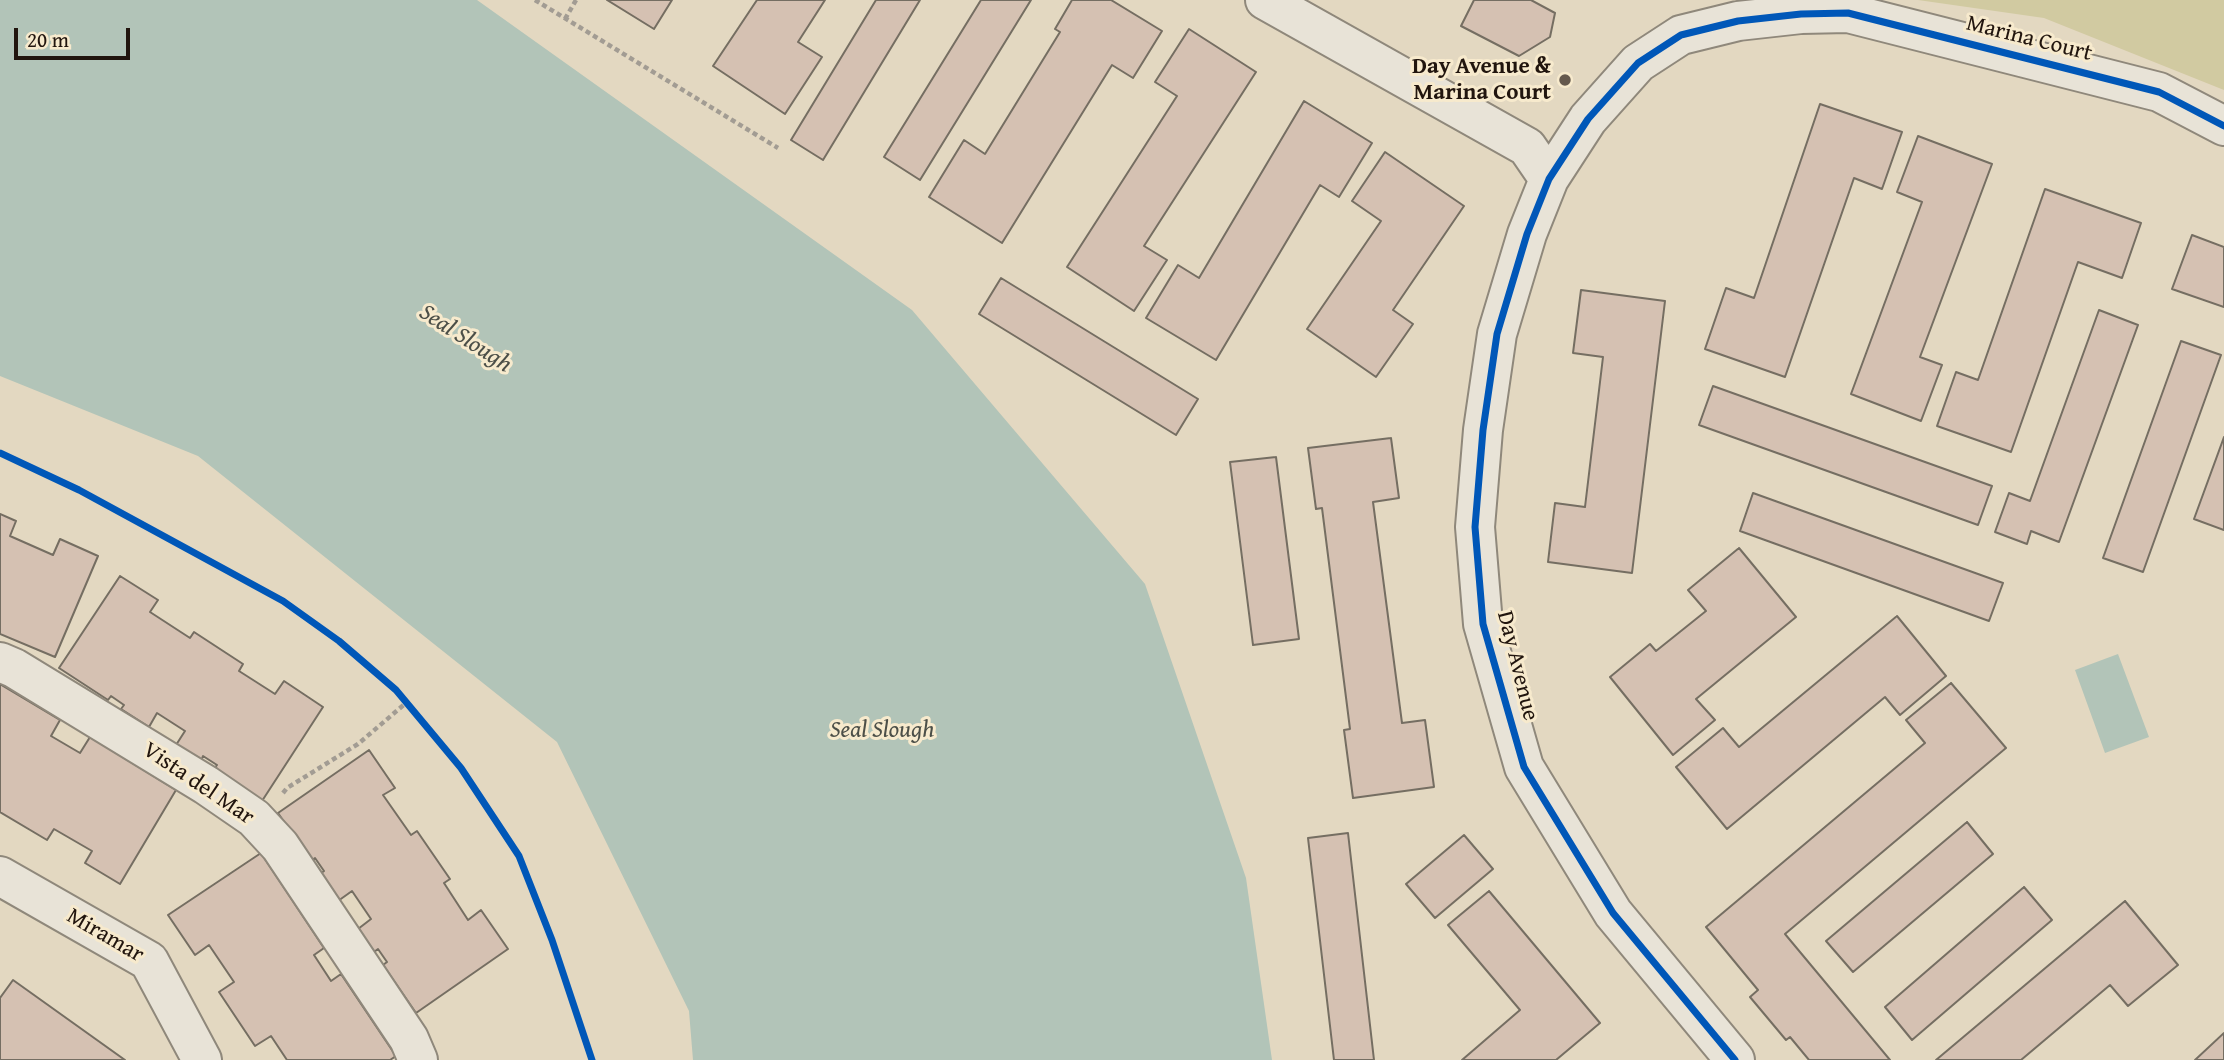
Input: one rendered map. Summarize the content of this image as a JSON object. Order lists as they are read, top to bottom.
{
  "streets": {
    "street": [
      "Marina Court",
      "Day Avenue",
      "Vista del Mar",
      "Miramar"
    ]
  },
  "crossings": [
    ["Marina Court", "Day Avenue"]
  ],
  "water": ["Seal Slough"],
  "places": ["Day Avenue & Marina Court"],
  "scale_bar": "20 m"
}
